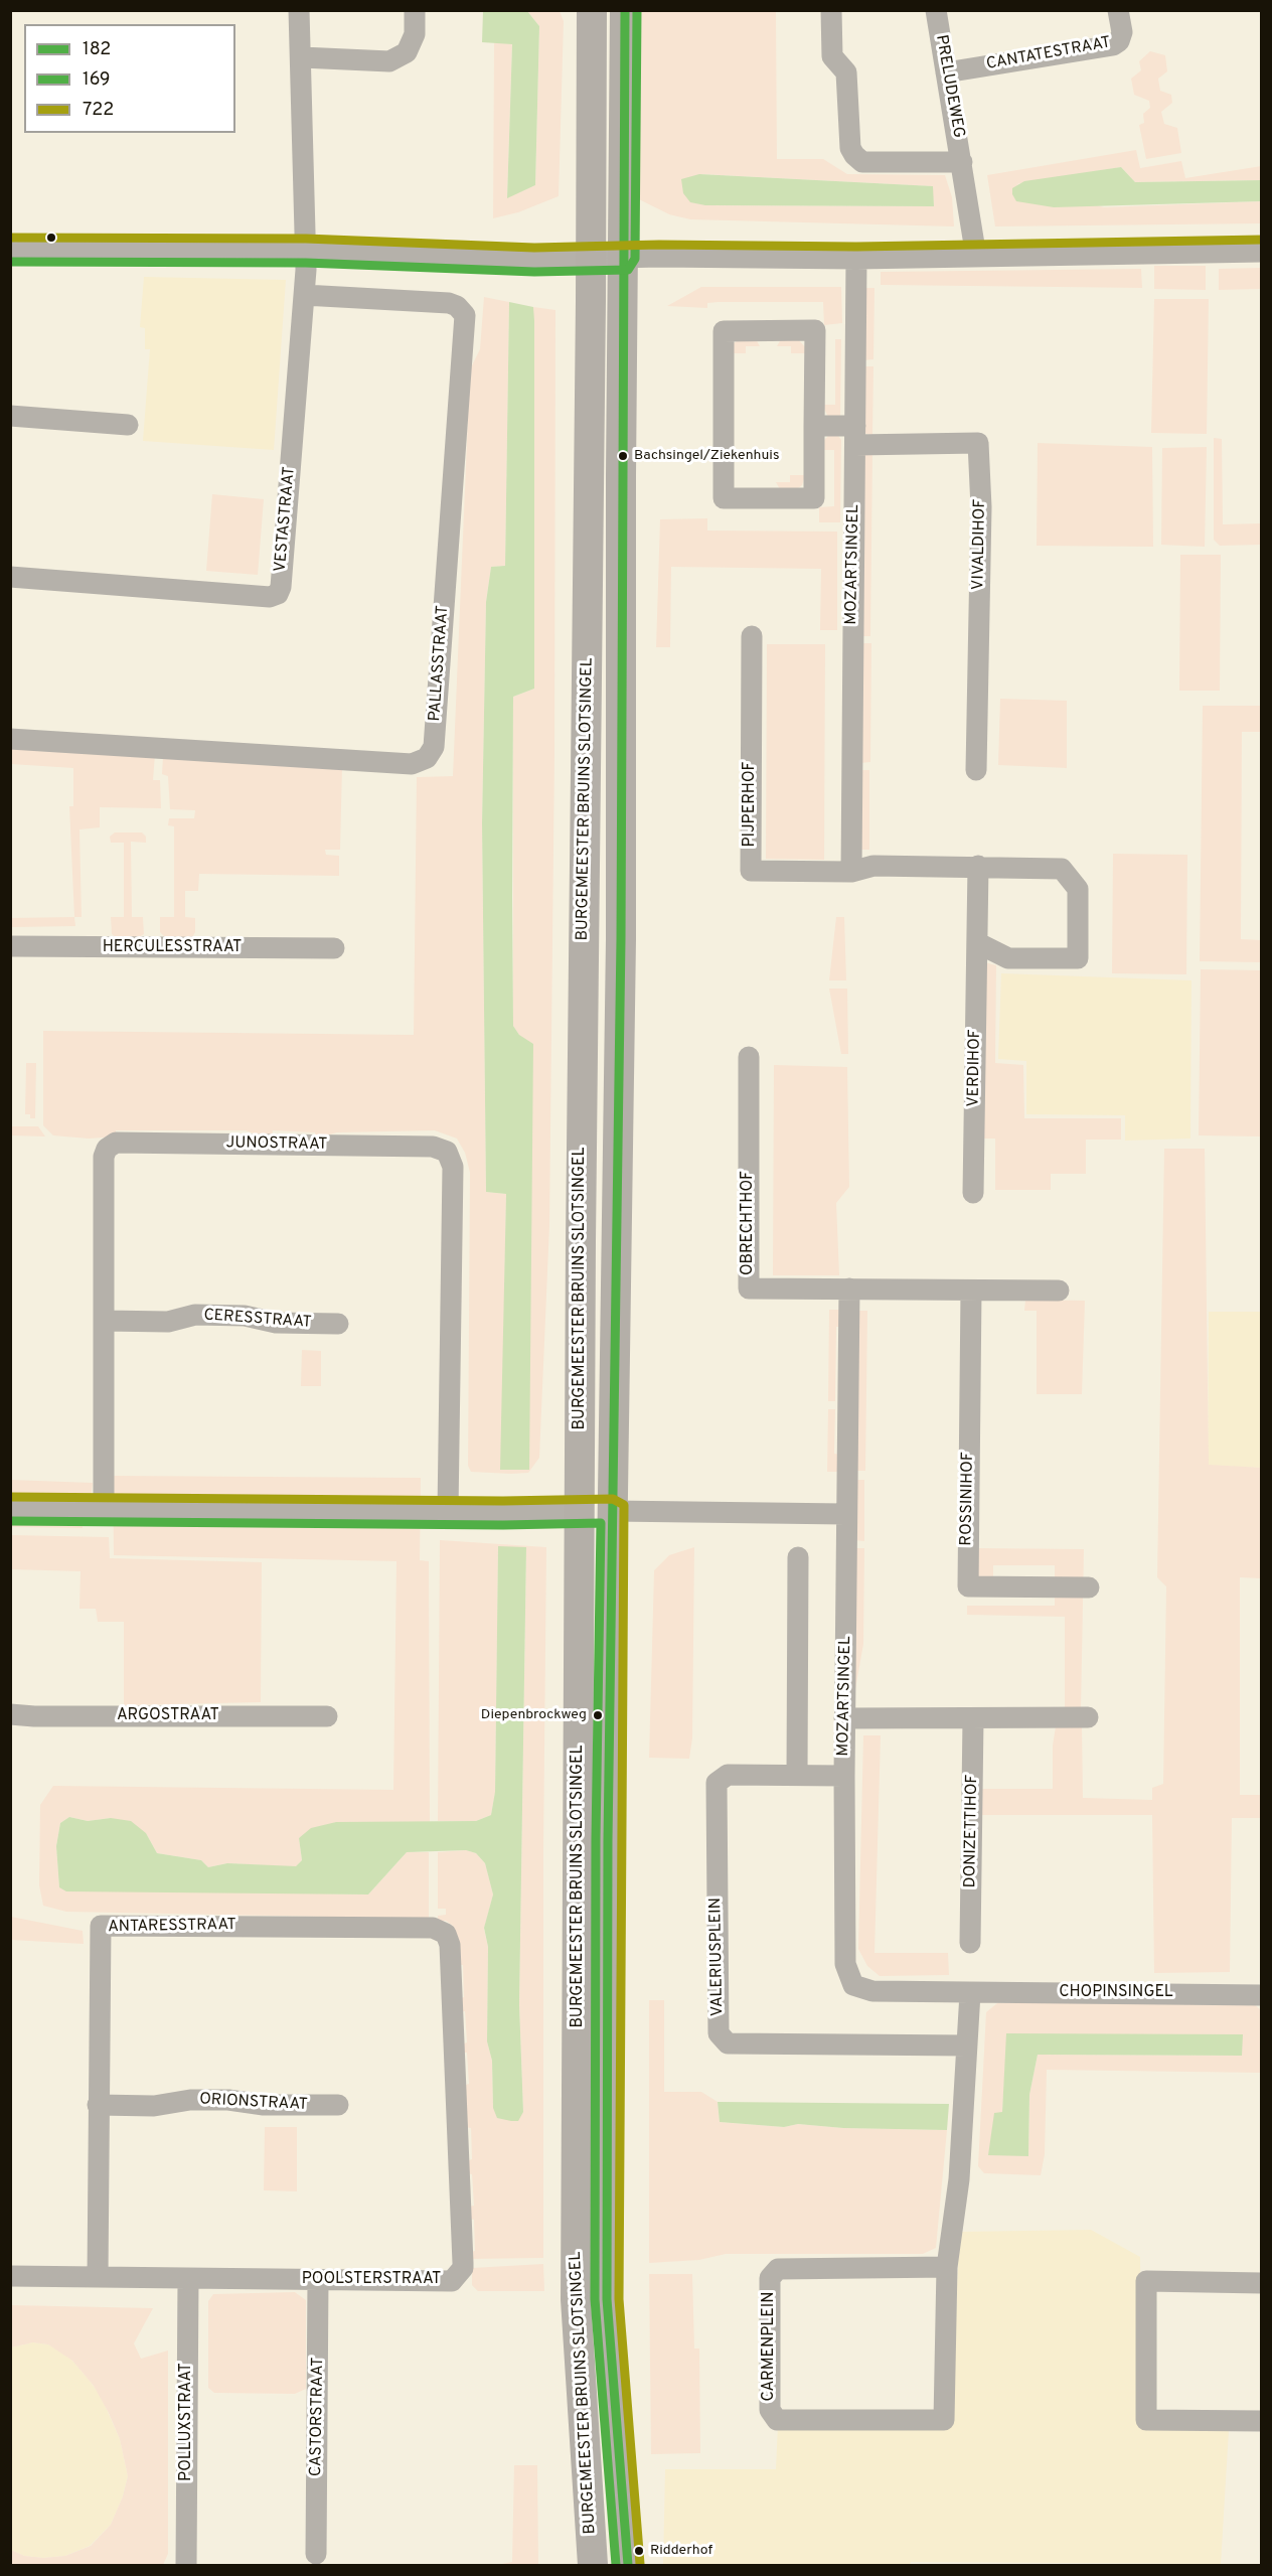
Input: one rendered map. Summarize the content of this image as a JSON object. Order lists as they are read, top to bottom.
{
  "streets": {
    "main road": ["BURGEMEESTER BRUINS SLOTSINGEL"],
    "street": [
      "CANTATESTRAAT",
      "PRELUDEWEG",
      "VESTASTRAAT",
      "VIVALDIHOF",
      "MOZARTSINGEL",
      "PALLASSTRAAT",
      "PIJPERHOF",
      "HERCULESSTRAAT",
      "VERDIHOF",
      "JUNOSTRAAT",
      "OBRECHTHOF",
      "CERESSTRAAT",
      "ROSSINIHOF",
      "ARGOSTRAAT",
      "DONIZETTIHOF",
      "ANTARESSTRAAT",
      "VALERIUSPLEIN",
      "CHOPINSINGEL",
      "ORIONSTRAAT",
      "POOLSTERSTRAAT",
      "CARMENPLEIN",
      "CASTORSTRAAT",
      "POLLUXSTRAAT"
    ]
  },
  "crossings": [
    ["CANTATESTRAAT", "PRELUDEWEG"],
    ["VESTASTRAAT", "PALLASSTRAAT"],
    ["VIVALDIHOF", "MOZARTSINGEL"],
    ["MOZARTSINGEL", "PIJPERHOF"],
    ["MOZARTSINGEL", "OBRECHTHOF"],
    ["MOZARTSINGEL", "VALERIUSPLEIN"],
    ["MOZARTSINGEL", "CHOPINSINGEL"],
    ["MOZARTSINGEL", "CARMENPLEIN"],
    ["JUNOSTRAAT", "CERESSTRAAT"],
    ["ANTARESSTRAAT", "ORIONSTRAAT"],
    ["ANTARESSTRAAT", "POOLSTERSTRAAT"],
    ["VALERIUSPLEIN", "CARMENPLEIN"],
    ["CHOPINSINGEL", "CARMENPLEIN"],
    ["POOLSTERSTRAAT", "CASTORSTRAAT"],
    ["POOLSTERSTRAAT", "POLLUXSTRAAT"]
  ],
  "places": ["Bachsingel/Ziekenhuis", "Diepenbrockweg", "Ridderhof"],
  "lines": ["transit line 182", "transit line 169", "transit line 722"],
  "legend": ["182", "169", "722"]
}
